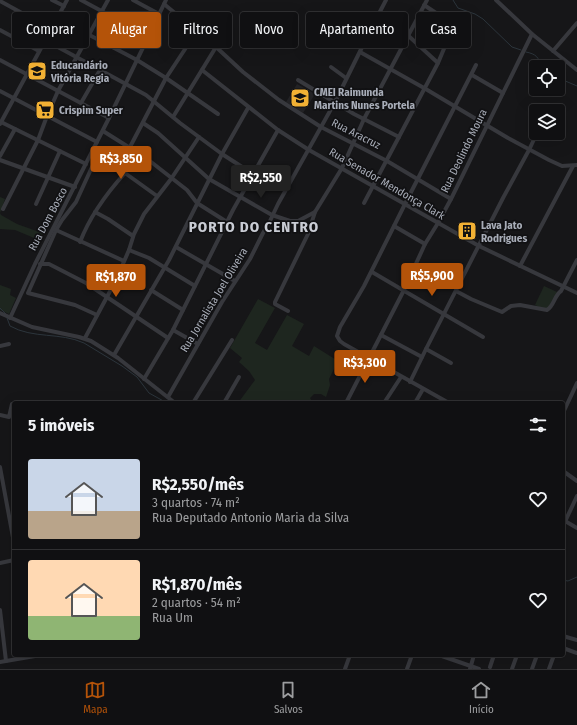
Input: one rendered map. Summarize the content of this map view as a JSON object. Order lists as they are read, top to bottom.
{
  "streets": {
    "street": [
      "Rua Aracruz",
      "Rua Deolindo Moura",
      "Rua Senador Mendonça Clark",
      "Rua Dom Bosco",
      "Rua Jornalista Joel Oliveira"
    ]
  },
  "crossings": [
    ["Rua Aracruz", "Rua Deolindo Moura"],
    ["Rua Aracruz", "Rua Dom Bosco"],
    ["Rua Aracruz", "Rua Jornalista Joel Oliveira"],
    ["Rua Deolindo Moura", "Rua Senador Mendonça Clark"],
    ["Rua Senador Mendonça Clark", "Rua Jornalista Joel Oliveira"]
  ],
  "districts": ["PORTO DO CENTRO"],
  "places": {
    "school or university": ["Educandário Vitória Regia", "CMEI Raimunda Martins Nunes Portela"],
    "supermarket": ["Crispim Super"],
    "building": ["Lava Jato Rodrigues"]
  },
  "page": {
    "chip": [
      "Comprar",
      "Alugar",
      "Filtros",
      "Novo",
      "Apartamento",
      "Casa"
    ],
    "price": [
      "R$3,850",
      "R$2,550",
      "R$5,900",
      "R$1,870",
      "R$3,300"
    ],
    "heading": "5 imóveis",
    "list": [
      {
        "name": "R$2,550/mês",
        "note": "3 quartos · 74 m² · Rua Deputado Antonio Maria da Silva"
      },
      {
        "name": "R$1,870/mês",
        "note": "2 quartos · 54 m² · Rua Um"
      }
    ],
    "tabs": ["Mapa", "Salvos", "Início"]
  }
}
